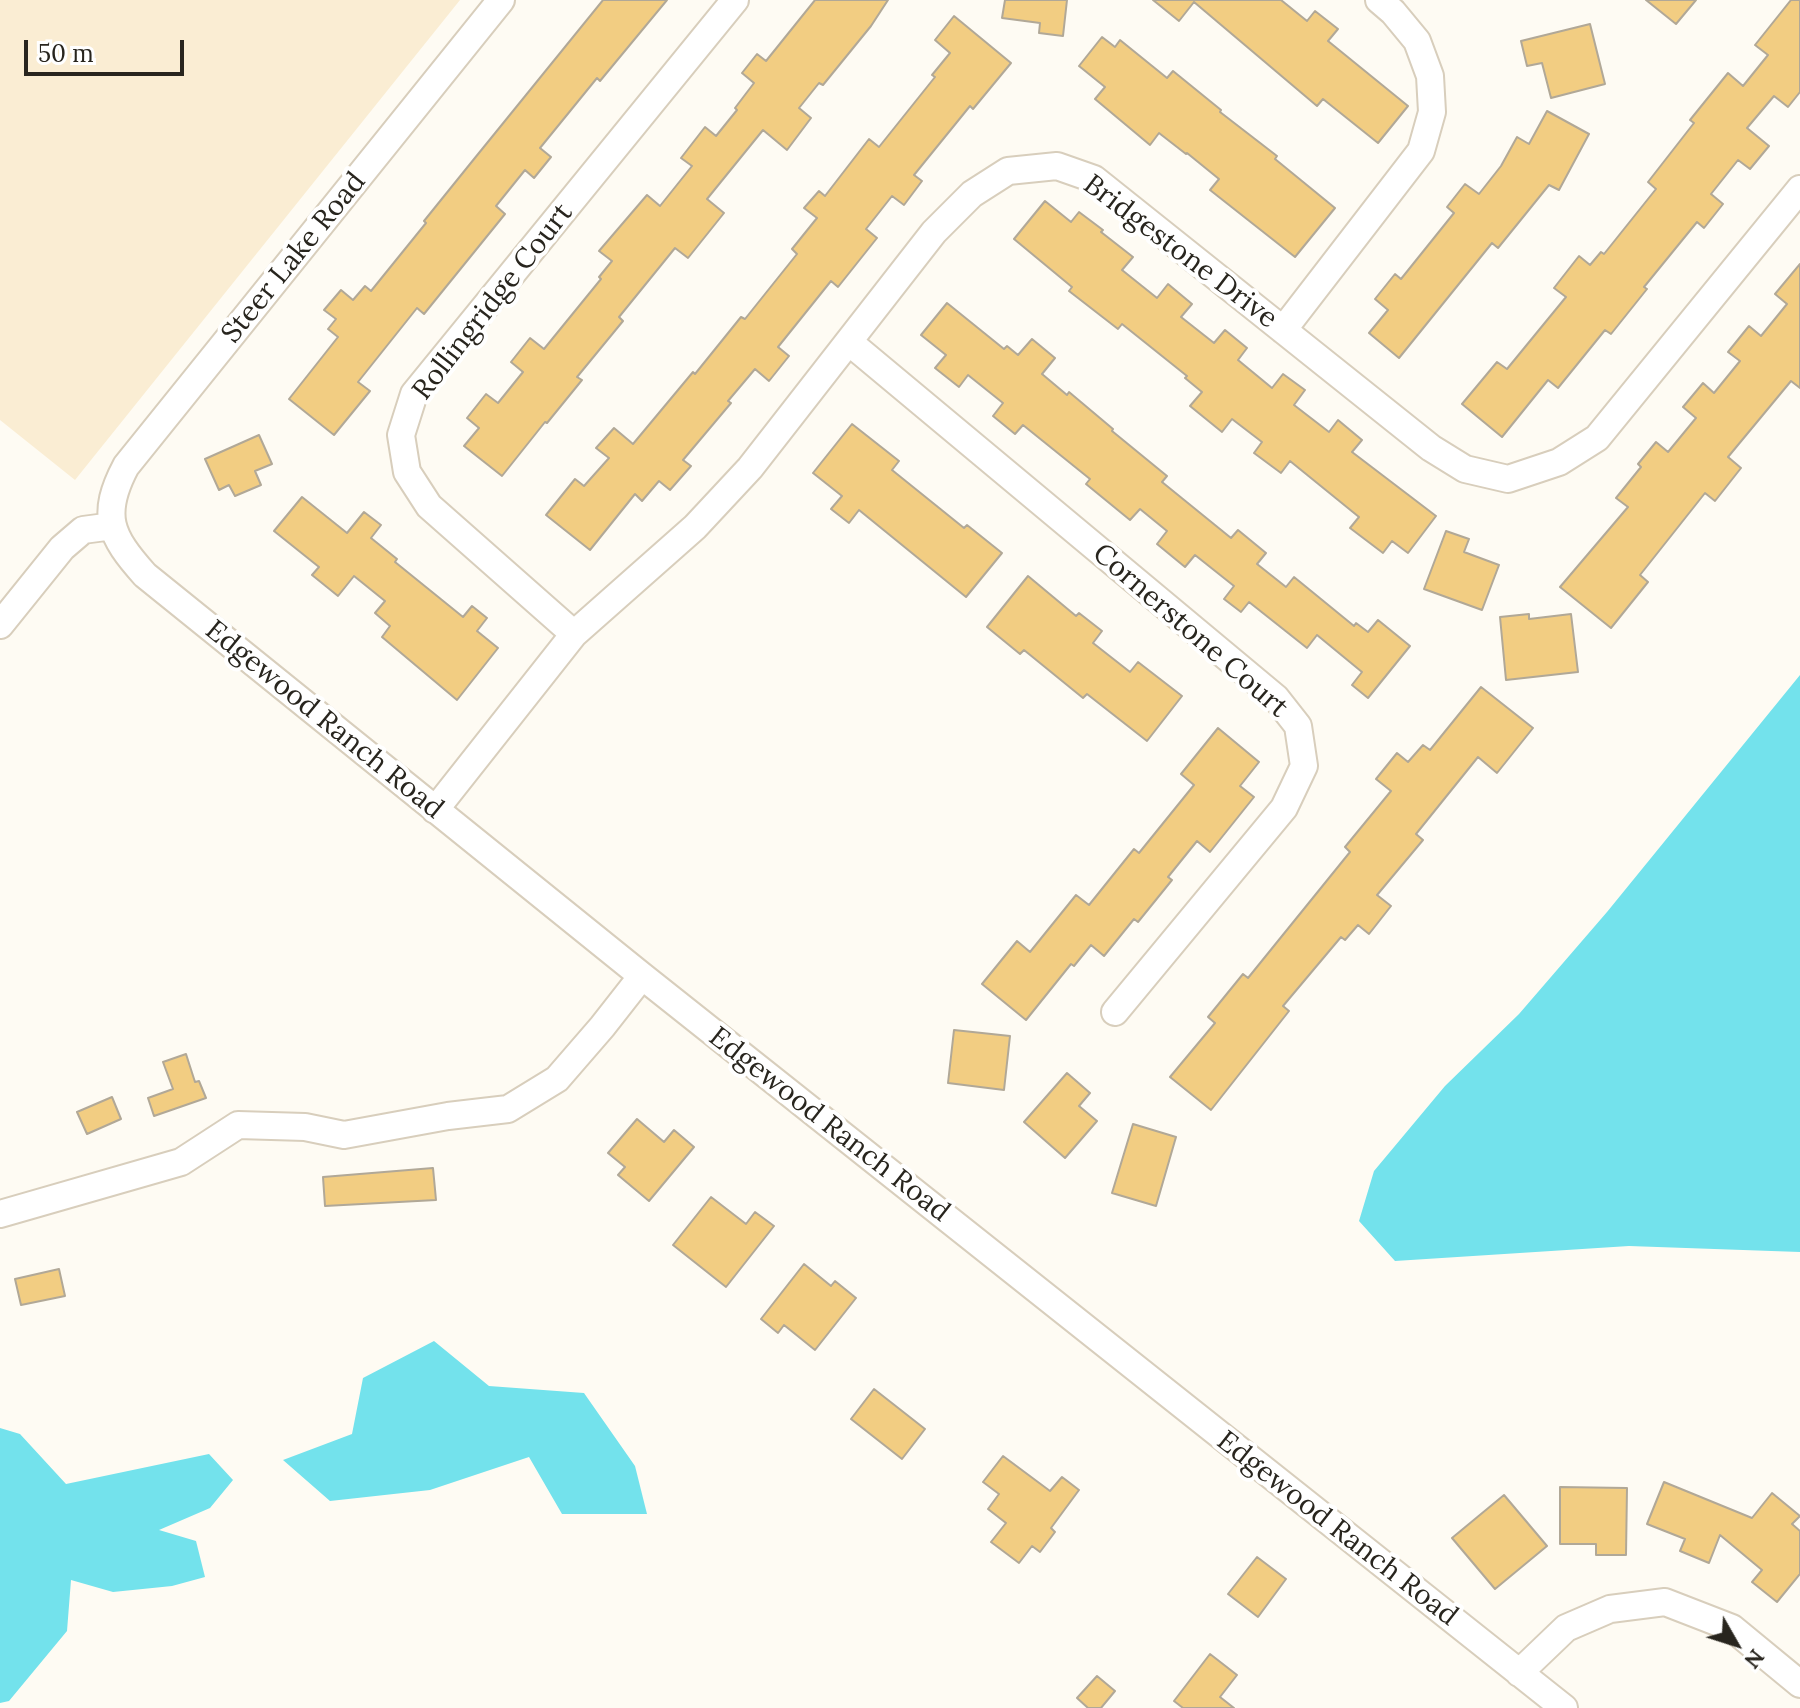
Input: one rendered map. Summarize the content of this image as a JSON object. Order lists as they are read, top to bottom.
{
  "streets": {
    "street": [
      "Bridgestone Drive",
      "Steer Lake Road",
      "Rollingridge Court",
      "Cornerstone Court",
      "Edgewood Ranch Road"
    ]
  },
  "crossings": [
    ["Bridgestone Drive", "Rollingridge Court"],
    ["Bridgestone Drive", "Cornerstone Court"],
    ["Bridgestone Drive", "Edgewood Ranch Road"],
    ["Steer Lake Road", "Edgewood Ranch Road"]
  ],
  "scale_bar": "50 m",
  "north": "bottom right"
}
